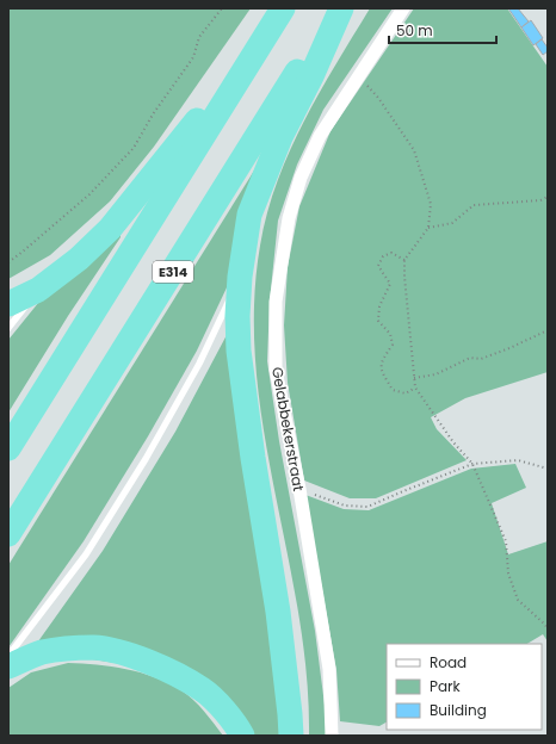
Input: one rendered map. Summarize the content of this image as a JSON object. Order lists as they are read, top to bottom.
{
  "streets": {
    "highway": ["E314"],
    "street": ["Gelabbekerstraat"]
  },
  "legend": ["Road", "Park", "Building"],
  "scale_bar": "50 m"
}
